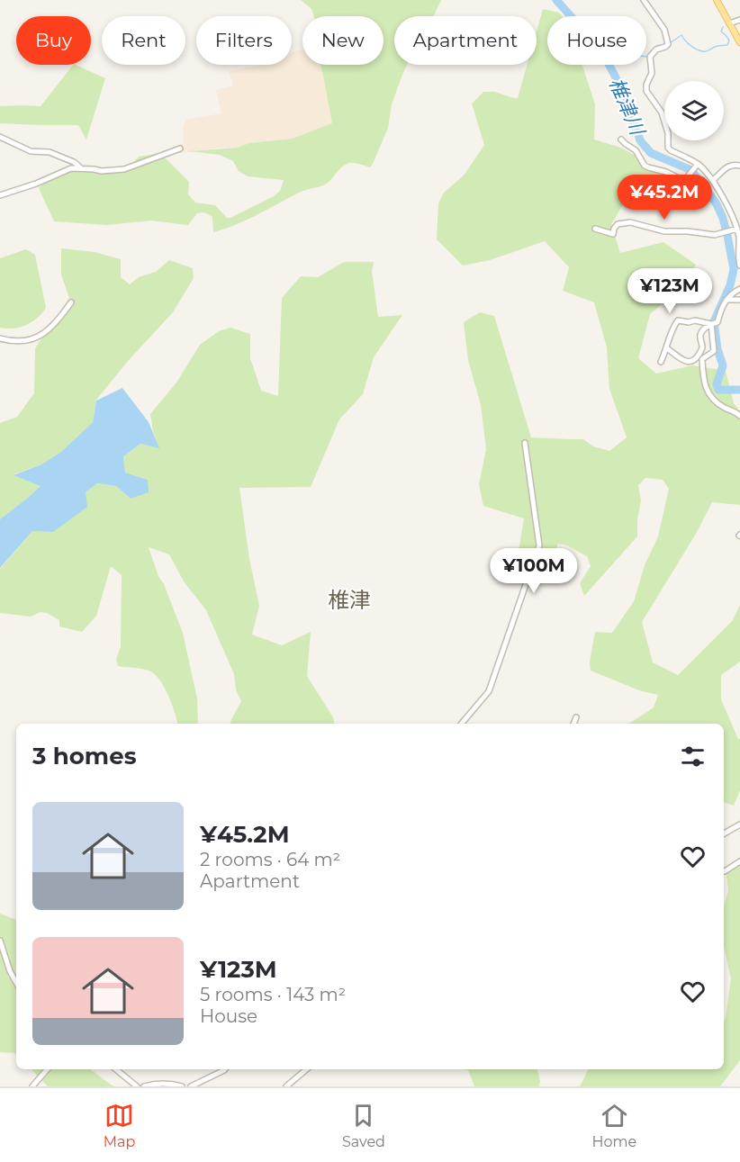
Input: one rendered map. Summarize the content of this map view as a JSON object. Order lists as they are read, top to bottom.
{
  "districts": ["椎津"],
  "water": ["椎津川"],
  "page": {
    "chip": [
      "Buy",
      "Rent",
      "Filters",
      "New",
      "Apartment",
      "House"
    ],
    "price": ["¥45.2M", "¥123M", "¥100M"],
    "heading": "3 homes",
    "list": [
      {
        "name": "¥45.2M",
        "note": "2 rooms · 64 m² · Apartment"
      },
      {
        "name": "¥123M",
        "note": "5 rooms · 143 m² · House"
      }
    ],
    "tabs": ["Map", "Saved", "Home"]
  }
}
